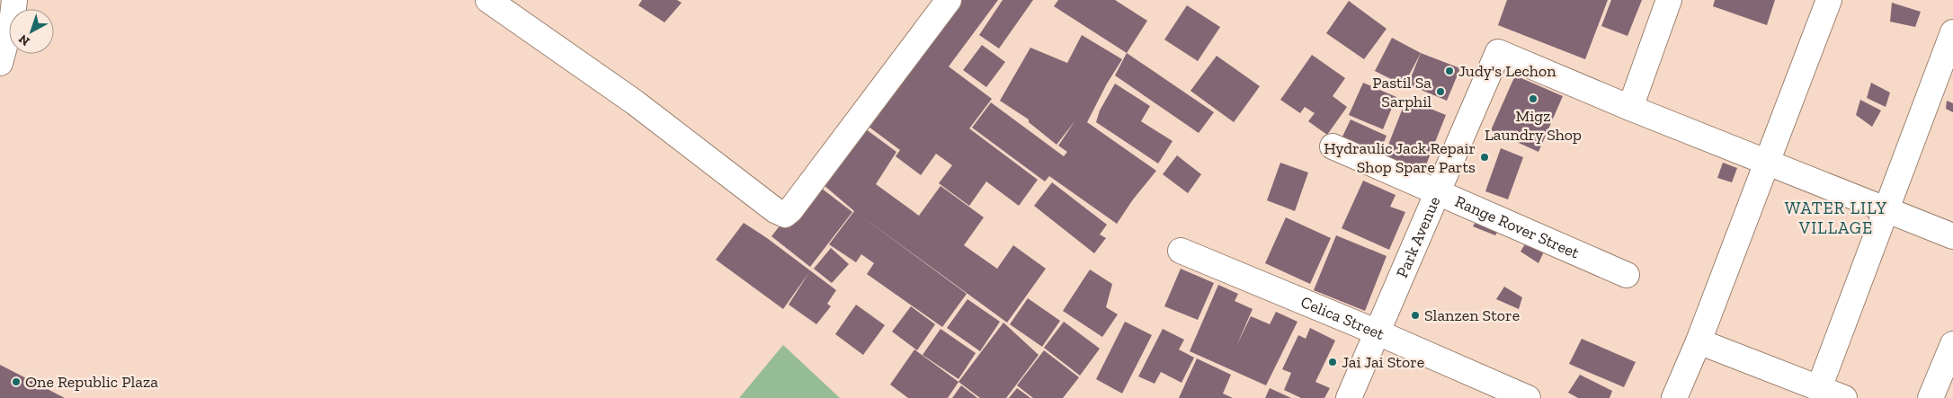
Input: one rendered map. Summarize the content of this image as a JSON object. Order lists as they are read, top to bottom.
{
  "streets": {
    "street": ["Range Rover Street", "Park Avenue", "Celica Street"]
  },
  "crossings": [
    ["Range Rover Street", "Park Avenue"],
    ["Park Avenue", "Celica Street"]
  ],
  "districts": ["WATER LILY VILLAGE"],
  "places": [
    "Judy's Lechon",
    "Pastil Sa Sarphil",
    "Migz Laundry Shop",
    "Hydraulic Jack Repair Shop Spare Parts",
    "Slanzen Store",
    "Jai Jai Store",
    "One Republic Plaza"
  ],
  "north": "bottom left"
}
